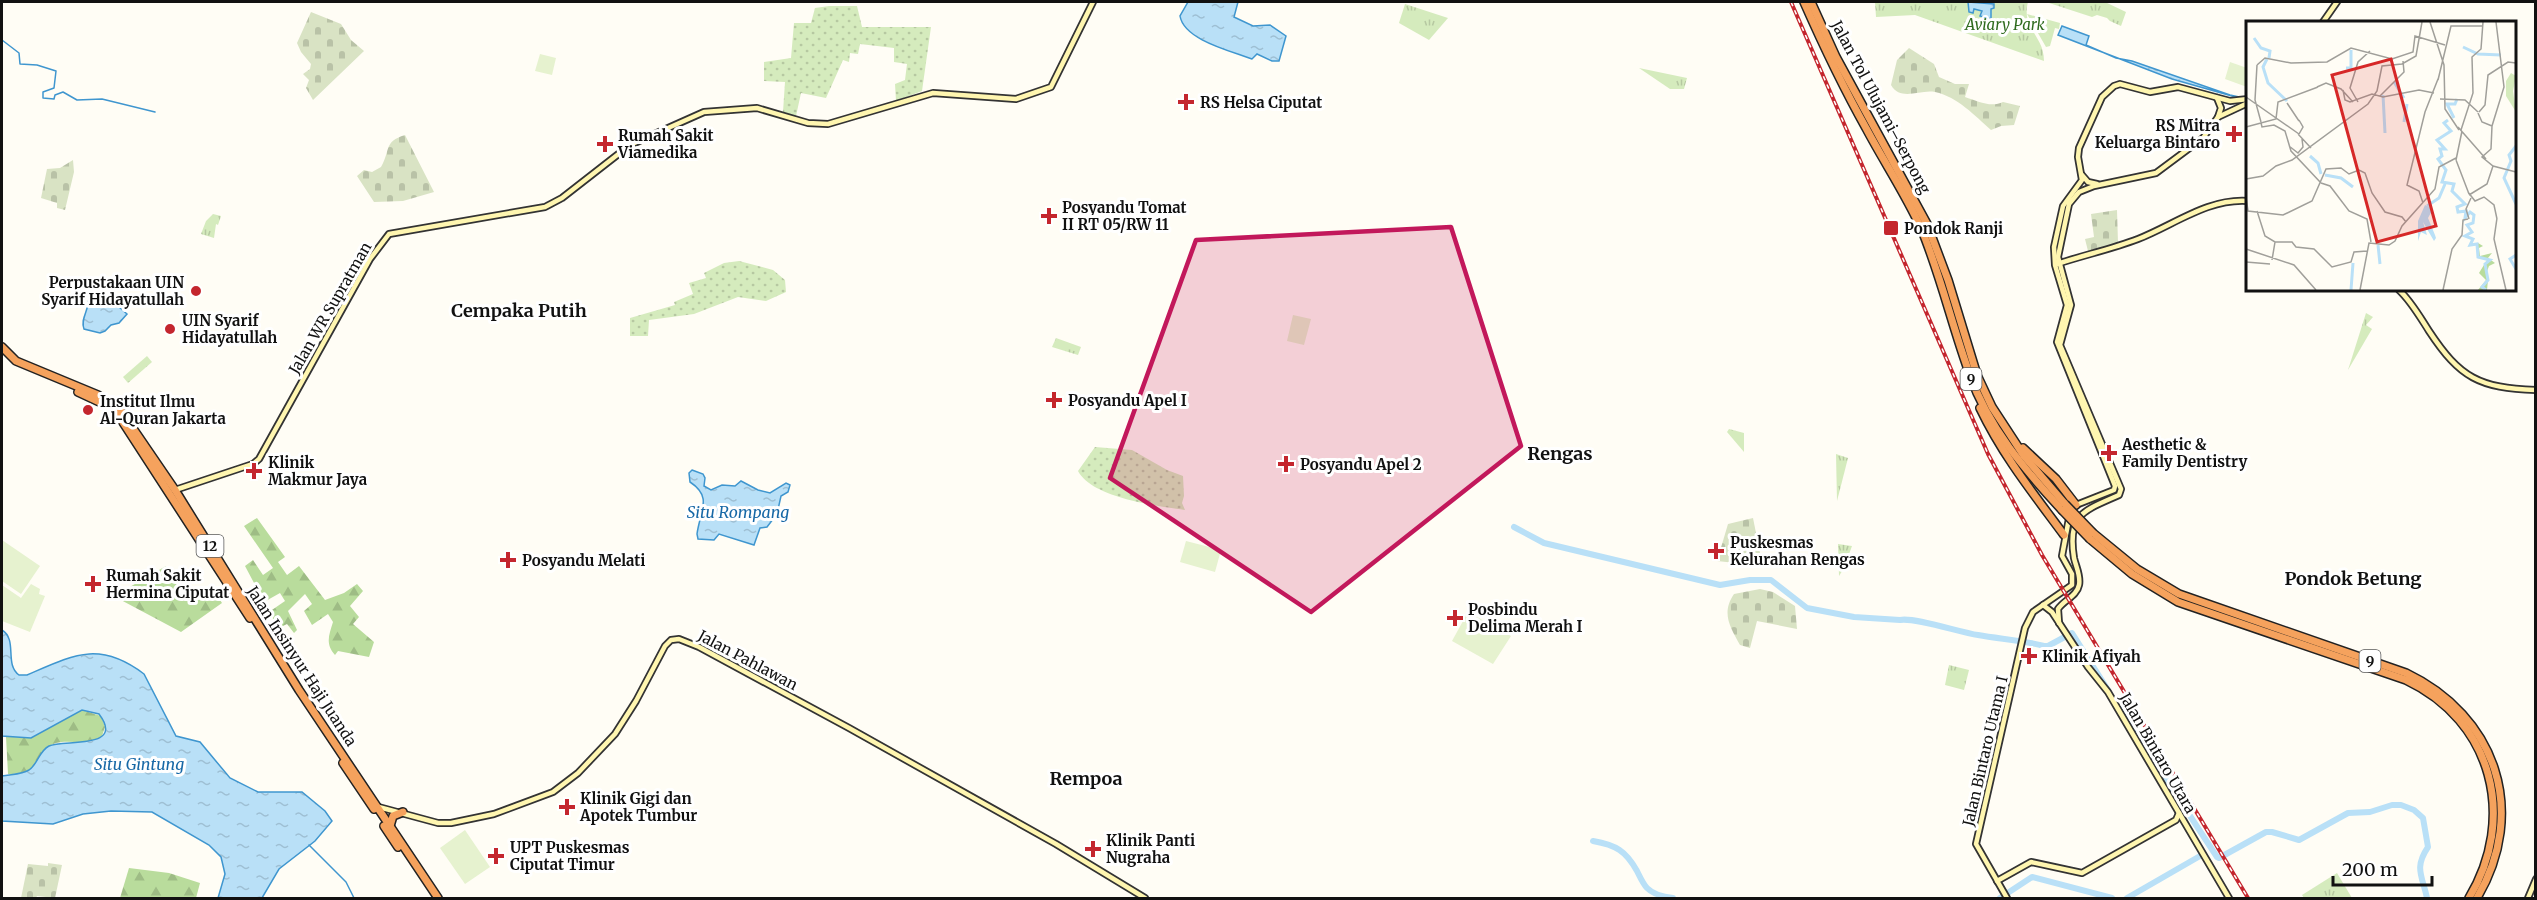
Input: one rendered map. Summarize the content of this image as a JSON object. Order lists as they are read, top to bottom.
{
  "streets": {
    "highway": [
      "Jalan Tol Ulujami–Serpong",
      "9",
      "12",
      "Jalan Insinyur Haji Juanda"
    ],
    "main road": [
      "Jalan WR Supratman",
      "Jalan Pahlawan",
      "Jalan Bintaro Utama I",
      "Jalan Bintaro Utara"
    ]
  },
  "crossings": [
    ["Jalan WR Supratman", "Jalan Insinyur Haji Juanda"],
    ["Jalan Pahlawan", "Jalan Insinyur Haji Juanda"],
    ["Jalan Bintaro Utama I", "Jalan Bintaro Utara"]
  ],
  "districts": [
    "Cempaka Putih",
    "Rengas",
    "Pondok Betung",
    "Rempoa"
  ],
  "water": ["Situ Rompang", "Situ Gintung"],
  "parks": ["Aviary Park"],
  "places": {
    "health": [
      "RS Helsa Ciputat",
      "RS Mitra Keluarga Bintaro",
      "Rumah Sakit Viamedika",
      "Posyandu Tomat II RT 05/RW 11",
      "Posyandu Apel I",
      "Aesthetic & Family Dentistry",
      "Posyandu Apel 2",
      "Klinik Makmur Jaya",
      "Puskesmas Kelurahan Rengas",
      "Posyandu Melati",
      "Rumah Sakit Hermina Ciputat",
      "Posbindu Delima Merah I",
      "Klinik Afiyah",
      "Klinik Gigi dan Apotek Tumbur",
      "Klinik Panti Nugraha",
      "UPT Puskesmas Ciputat Timur"
    ],
    "transit": ["Pondok Ranji"],
    "other": ["Perpustakaan UIN Syarif Hidayatullah", "UIN Syarif Hidayatullah", "Institut Ilmu Al-Quran Jakarta"]
  },
  "scale_bar": "200 m"
}
